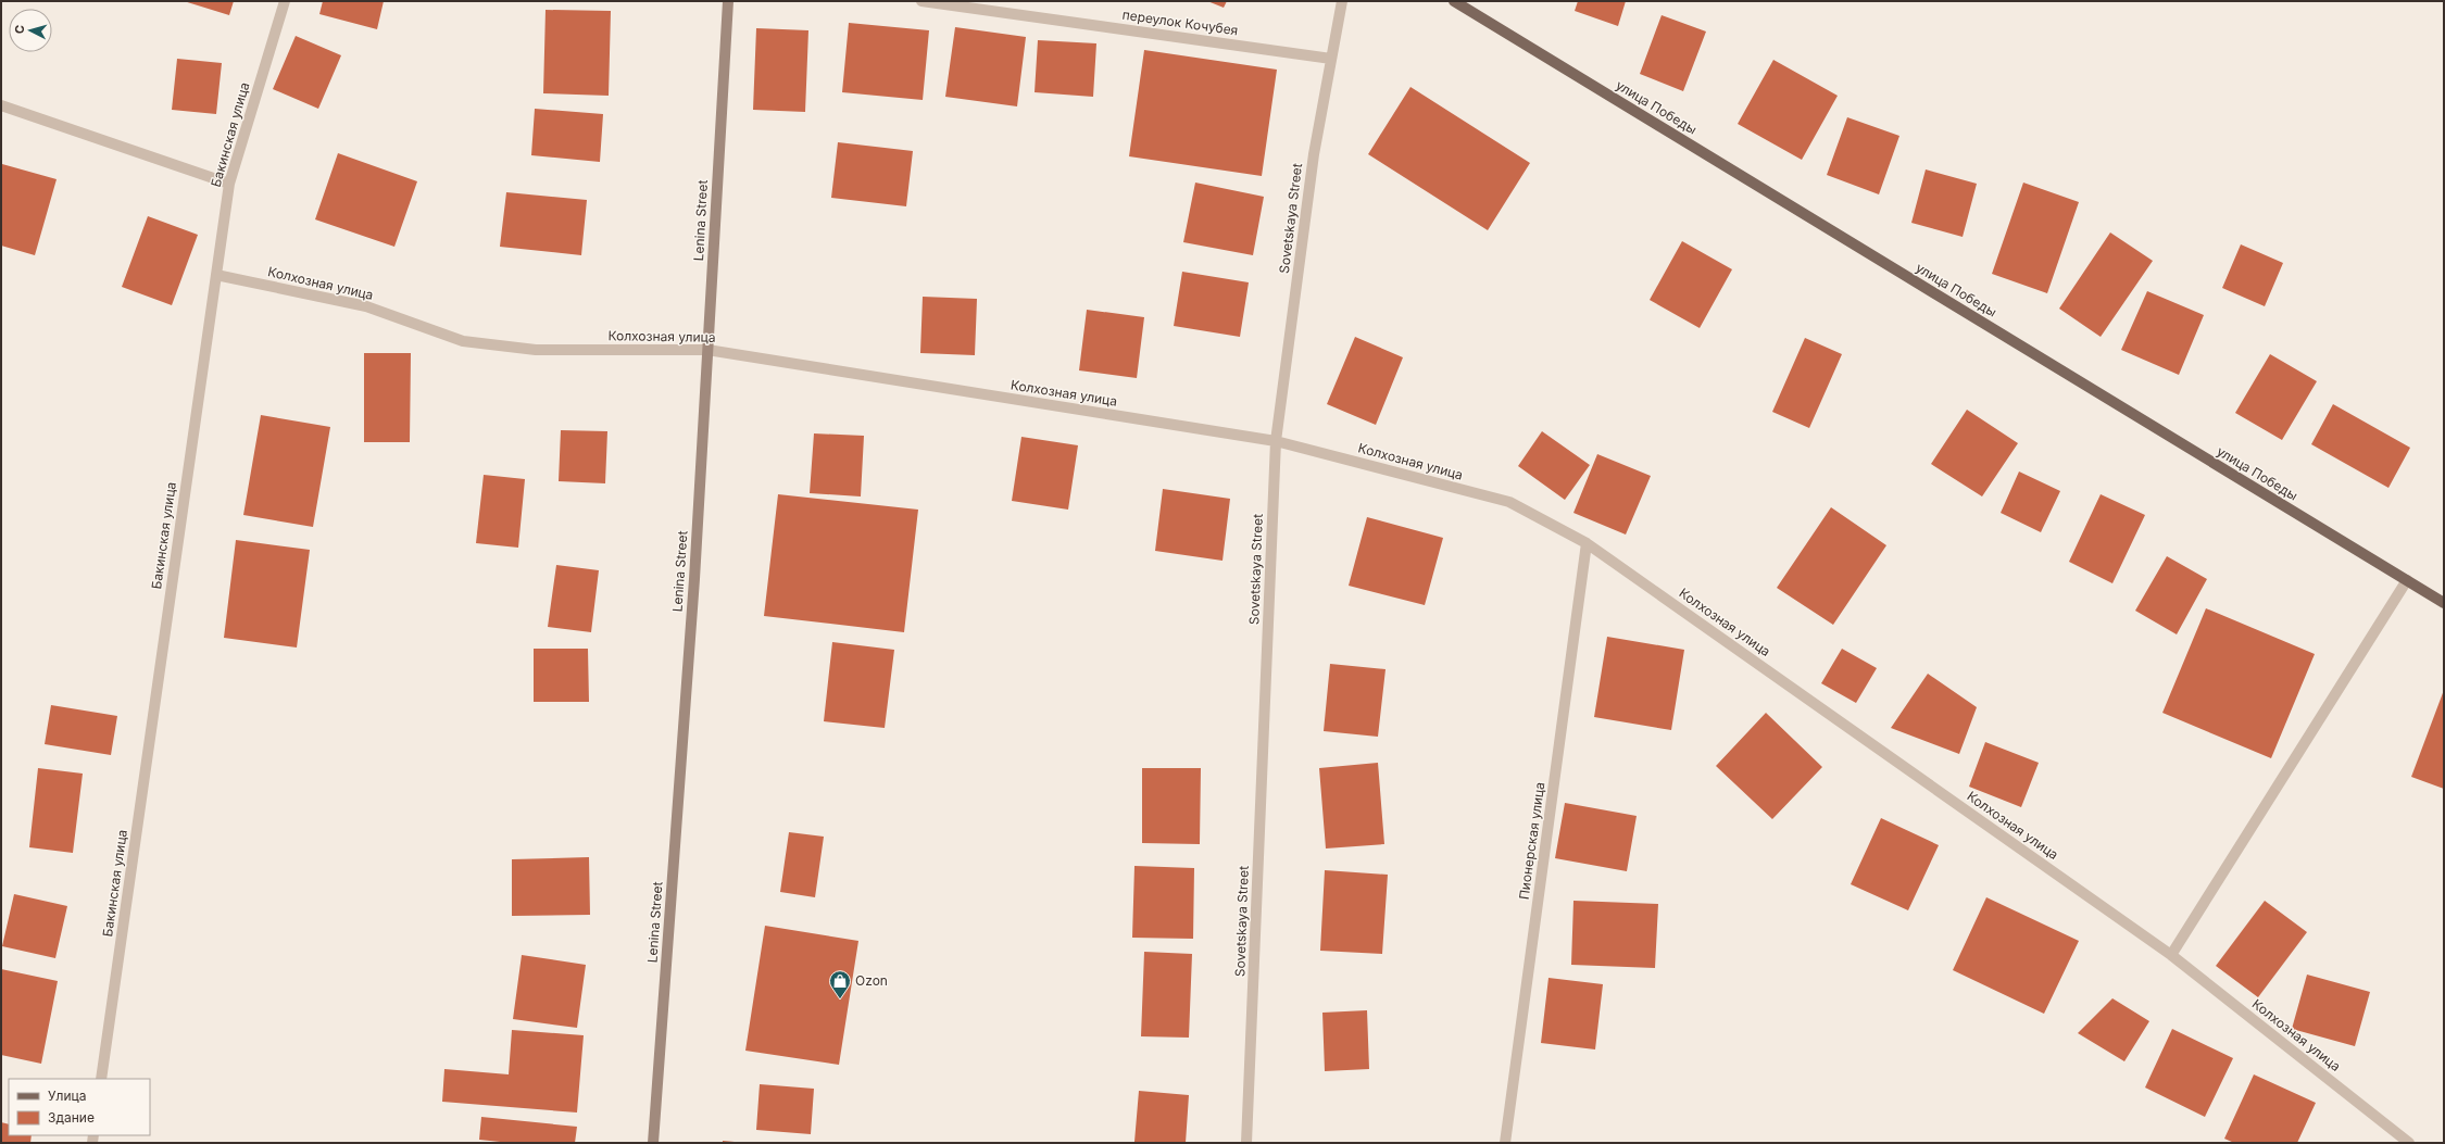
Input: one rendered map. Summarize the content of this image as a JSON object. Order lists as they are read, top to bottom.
{
  "streets": {
    "main road": ["улица Победы", "Lenina Street"],
    "street": [
      "переулок Кочубея",
      "Бакинская улица",
      "Sovetskaya Street",
      "Колхозная улица",
      "Пионерская улица"
    ]
  },
  "crossings": [
    ["переулок Кочубея", "Sovetskaya Street"],
    ["Бакинская улица", "Колхозная улица"],
    ["Sovetskaya Street", "Колхозная улица"],
    ["Lenina Street", "Колхозная улица"],
    ["Колхозная улица", "Пионерская улица"]
  ],
  "places": {
    "shop": ["Ozon"]
  },
  "legend": ["Улица", "Здание"],
  "north": "left"
}
